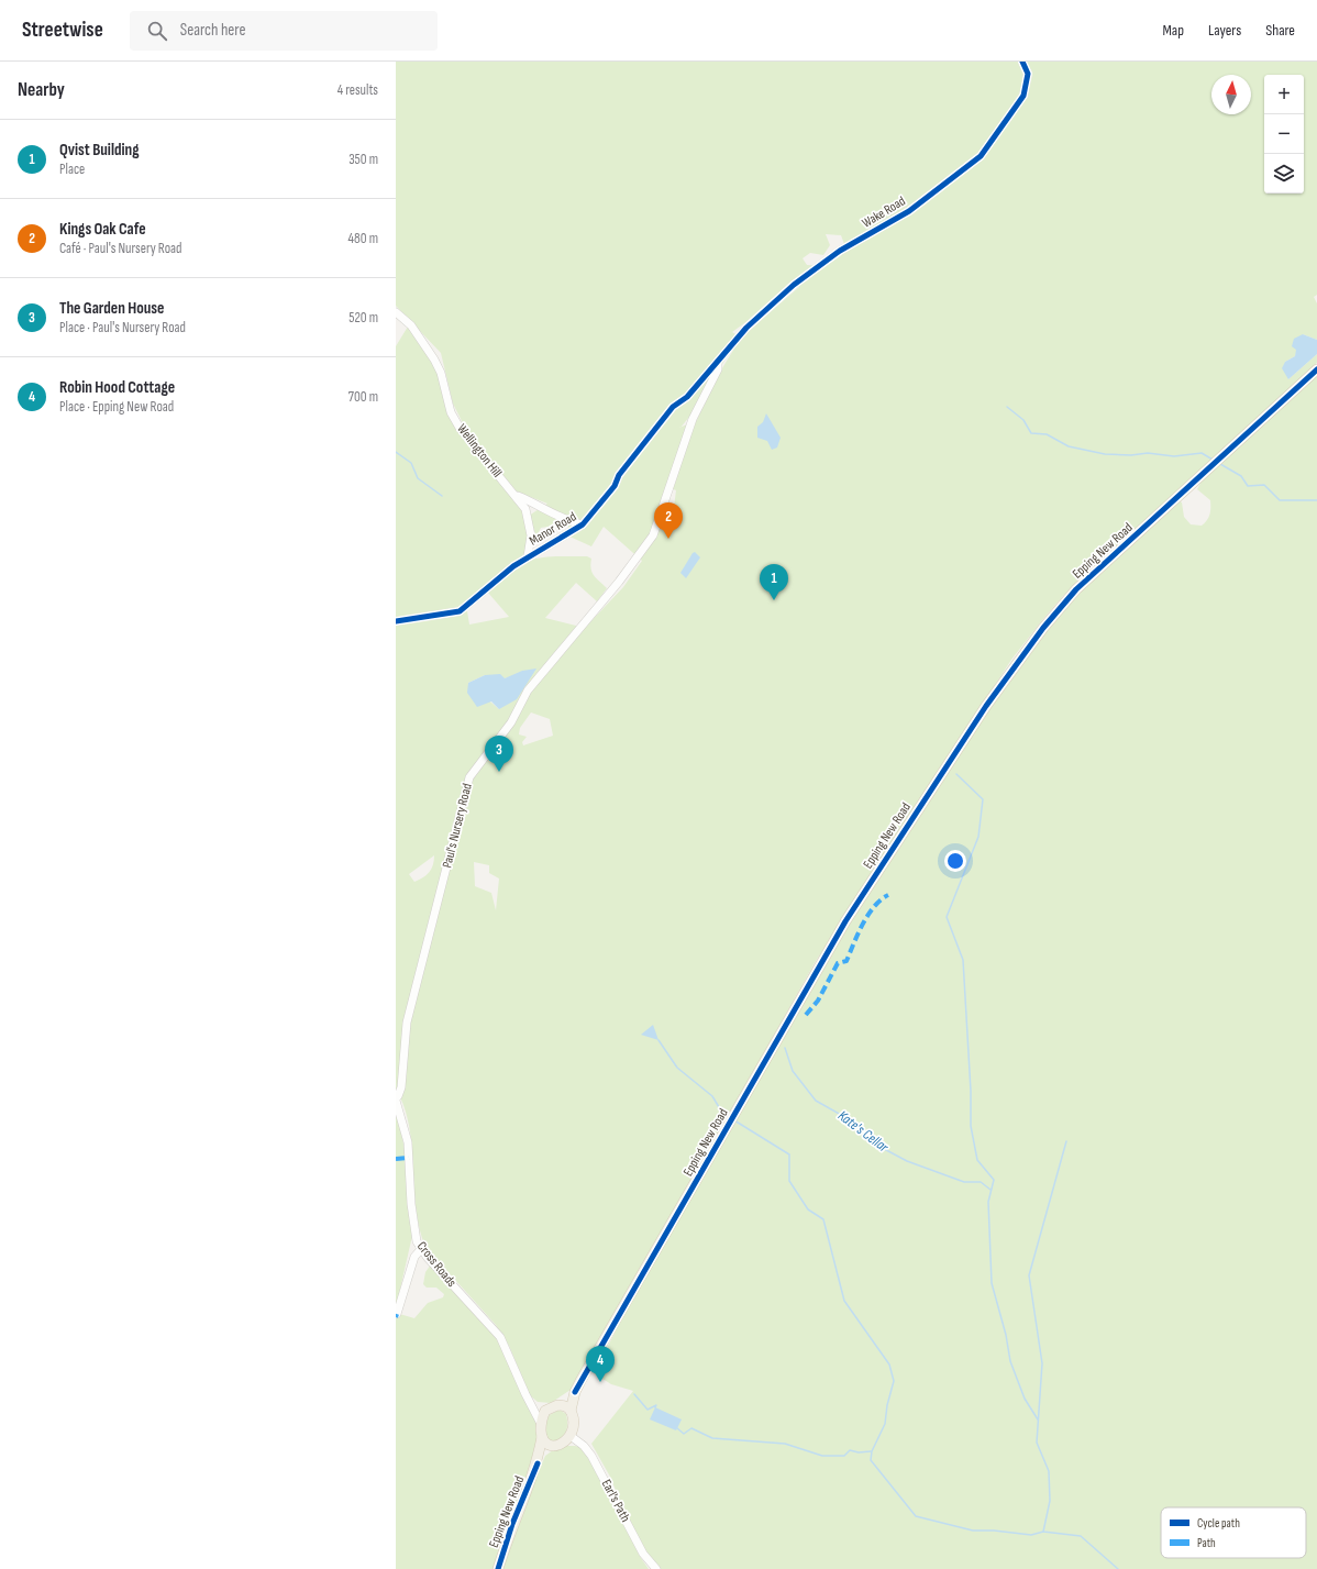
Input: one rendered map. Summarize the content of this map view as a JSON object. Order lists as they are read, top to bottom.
{
  "streets": {
    "main road": ["Epping New Road"],
    "street": [
      "Wake Road",
      "Wellington Hill",
      "Manor Road",
      "Paul's Nursery Road",
      "Cross Roads",
      "Earl's Path"
    ]
  },
  "crossings": [
    ["Wake Road", "Manor Road"],
    ["Wake Road", "Paul's Nursery Road"],
    ["Wellington Hill", "Manor Road"],
    ["Epping New Road", "Cross Roads"],
    ["Epping New Road", "Earl's Path"],
    ["Paul's Nursery Road", "Cross Roads"],
    ["Cross Roads", "Earl's Path"]
  ],
  "water": ["Kate's Cellar"],
  "legend": ["Cycle path", "Path"],
  "north": "top",
  "page": {
    "header": "Streetwise",
    "search": "Search here",
    "nav": ["Map", "Layers", "Share"],
    "heading": ["Nearby", "4 results"],
    "map_buttons": ["+", "−"],
    "list": [
      {
        "mark": "1",
        "name": "Qvist Building",
        "note": "Place",
        "value": "350 m"
      },
      {
        "mark": "2",
        "name": "Kings Oak Cafe",
        "note": "Café · Paul's Nursery Road",
        "value": "480 m"
      },
      {
        "mark": "3",
        "name": "The Garden House",
        "note": "Place · Paul's Nursery Road",
        "value": "520 m"
      },
      {
        "mark": "4",
        "name": "Robin Hood Cottage",
        "note": "Place · Epping New Road",
        "value": "700 m"
      }
    ],
    "pins": [
      "2",
      "1",
      "3",
      "4"
    ]
  }
}
